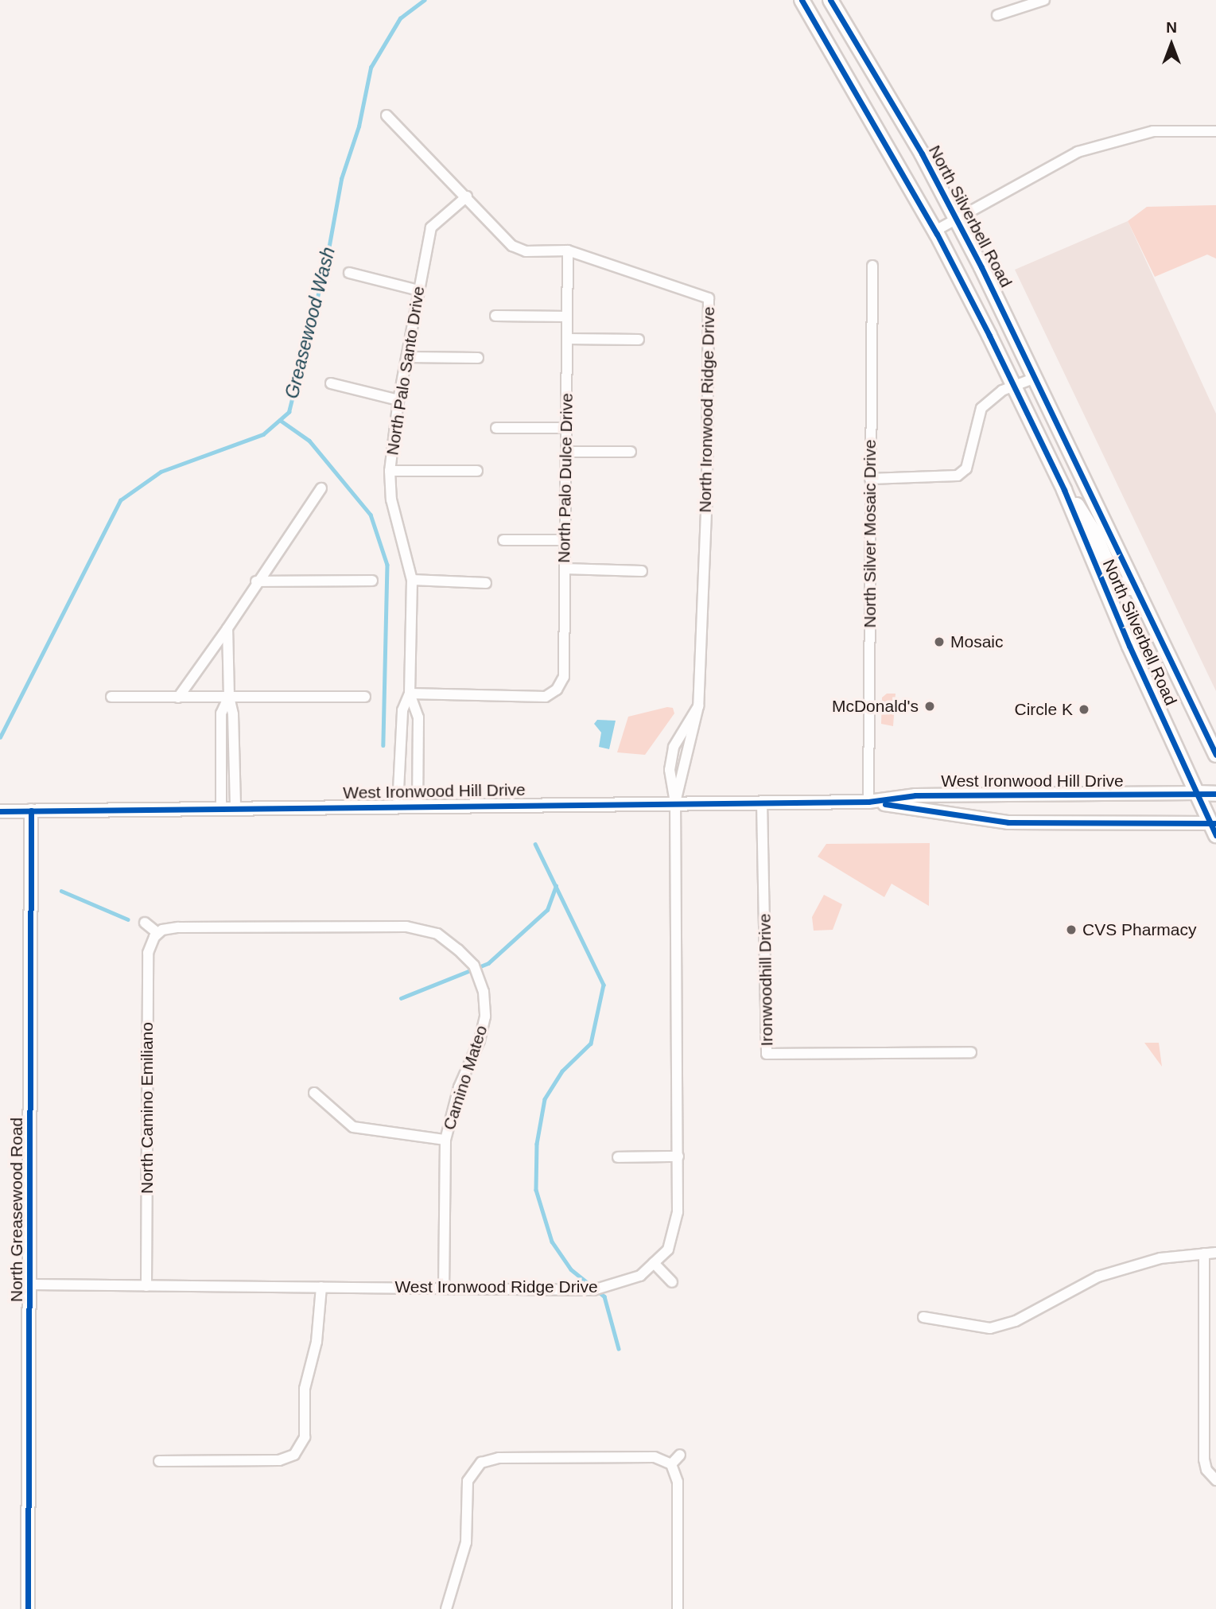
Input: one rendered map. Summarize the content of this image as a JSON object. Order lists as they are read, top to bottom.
{
  "streets": {
    "main road": ["North Silverbell Road"],
    "street": [
      "North Palo Santo Drive",
      "North Ironwood Ridge Drive",
      "North Palo Dulce Drive",
      "North Silver Mosaic Drive",
      "West Ironwood Hill Drive",
      "Ironwoodhill Drive",
      "Camino Mateo",
      "North Camino Emiliano",
      "North Greasewood Road",
      "West Ironwood Ridge Drive"
    ]
  },
  "crossings": [
    ["North Silverbell Road", "West Ironwood Hill Drive"],
    ["North Palo Santo Drive", "North Ironwood Ridge Drive"],
    ["North Palo Santo Drive", "North Palo Dulce Drive"],
    ["North Palo Santo Drive", "West Ironwood Hill Drive"],
    ["North Ironwood Ridge Drive", "North Palo Dulce Drive"],
    ["North Ironwood Ridge Drive", "West Ironwood Hill Drive"],
    ["North Ironwood Ridge Drive", "West Ironwood Ridge Drive"],
    ["North Silver Mosaic Drive", "West Ironwood Hill Drive"],
    ["West Ironwood Hill Drive", "Ironwoodhill Drive"],
    ["West Ironwood Hill Drive", "North Greasewood Road"],
    ["West Ironwood Hill Drive", "West Ironwood Ridge Drive"],
    ["Camino Mateo", "North Camino Emiliano"],
    ["Camino Mateo", "West Ironwood Ridge Drive"],
    ["North Camino Emiliano", "West Ironwood Ridge Drive"],
    ["North Greasewood Road", "West Ironwood Ridge Drive"]
  ],
  "water": ["Greasewood Wash"],
  "places": [
    "Mosaic",
    "McDonald's",
    "Circle K",
    "CVS Pharmacy"
  ],
  "north": "top"
}
